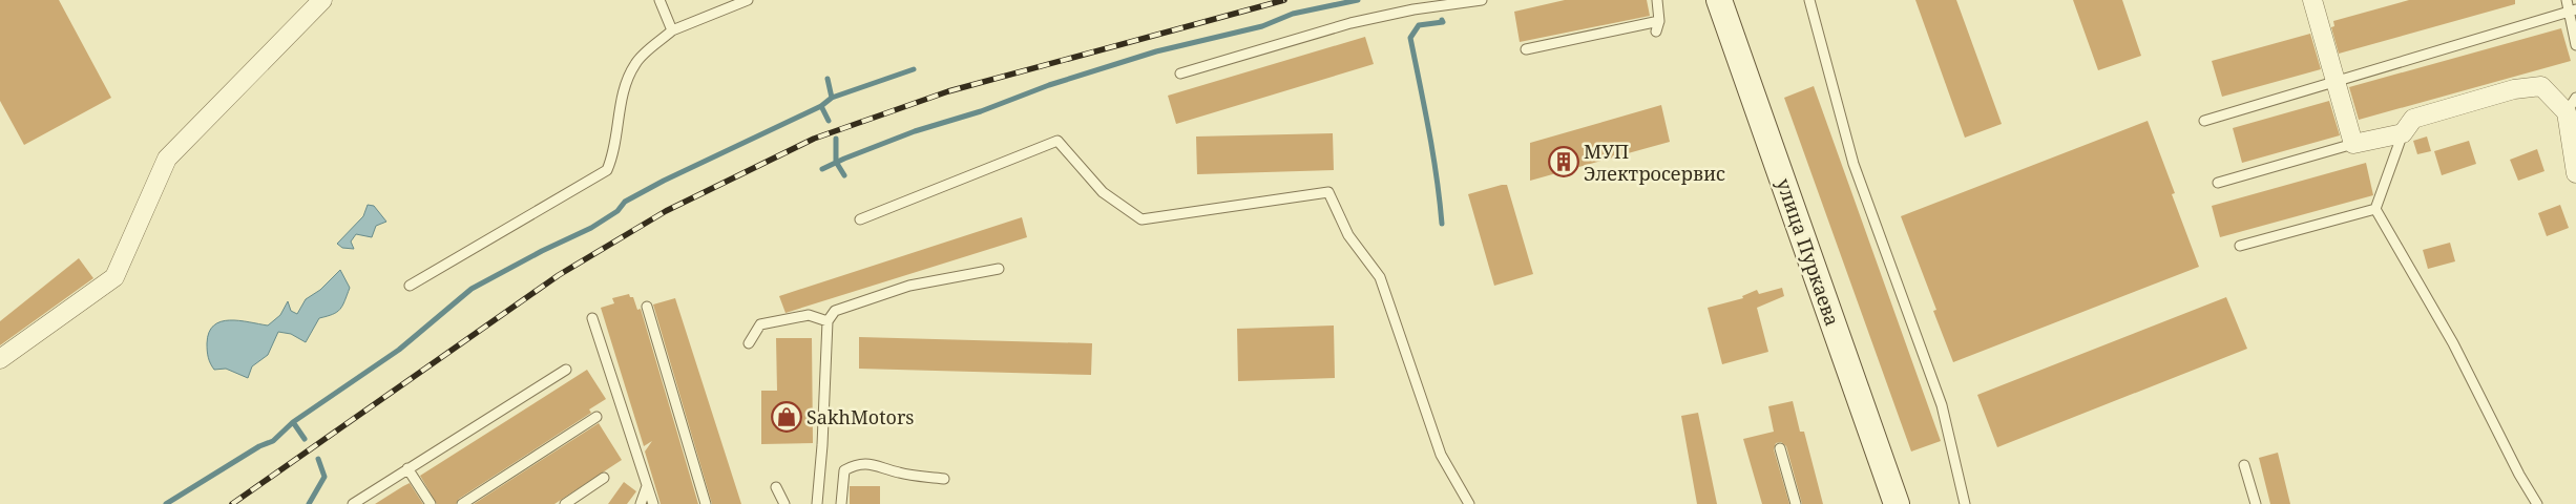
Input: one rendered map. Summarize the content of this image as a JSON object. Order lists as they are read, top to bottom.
{
  "streets": {
    "main road": ["улица Пуркаева"]
  },
  "places": {
    "building": ["МУП Электросервис"],
    "shop": ["SakhMotors"]
  }
}
